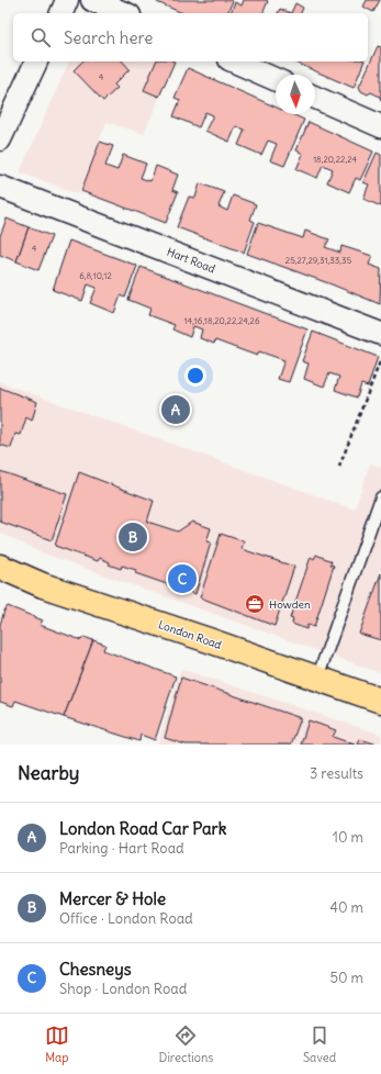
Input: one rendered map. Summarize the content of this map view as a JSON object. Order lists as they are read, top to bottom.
{
  "streets": {
    "main road": ["London Road"],
    "street": ["Hart Road"]
  },
  "places": {
    "office": ["Howden"]
  },
  "house_numbers": [
    "4",
    "18,20,22,24",
    "4",
    "25,27,29,31,33,35",
    "6,8,10,12",
    "14,16,18,20,22,24,26"
  ],
  "north": "bottom",
  "page": {
    "search": "Search here",
    "pins": ["A", "B", "C"],
    "heading": ["Nearby", "3 results"],
    "list": [
      {
        "mark": "A",
        "name": "London Road Car Park",
        "note": "Parking · Hart Road",
        "value": "10 m"
      },
      {
        "mark": "B",
        "name": "Mercer & Hole",
        "note": "Office · London Road",
        "value": "40 m"
      },
      {
        "mark": "C",
        "name": "Chesneys",
        "note": "Shop · London Road",
        "value": "50 m"
      }
    ],
    "nav": ["Map", "Directions", "Saved"]
  }
}
